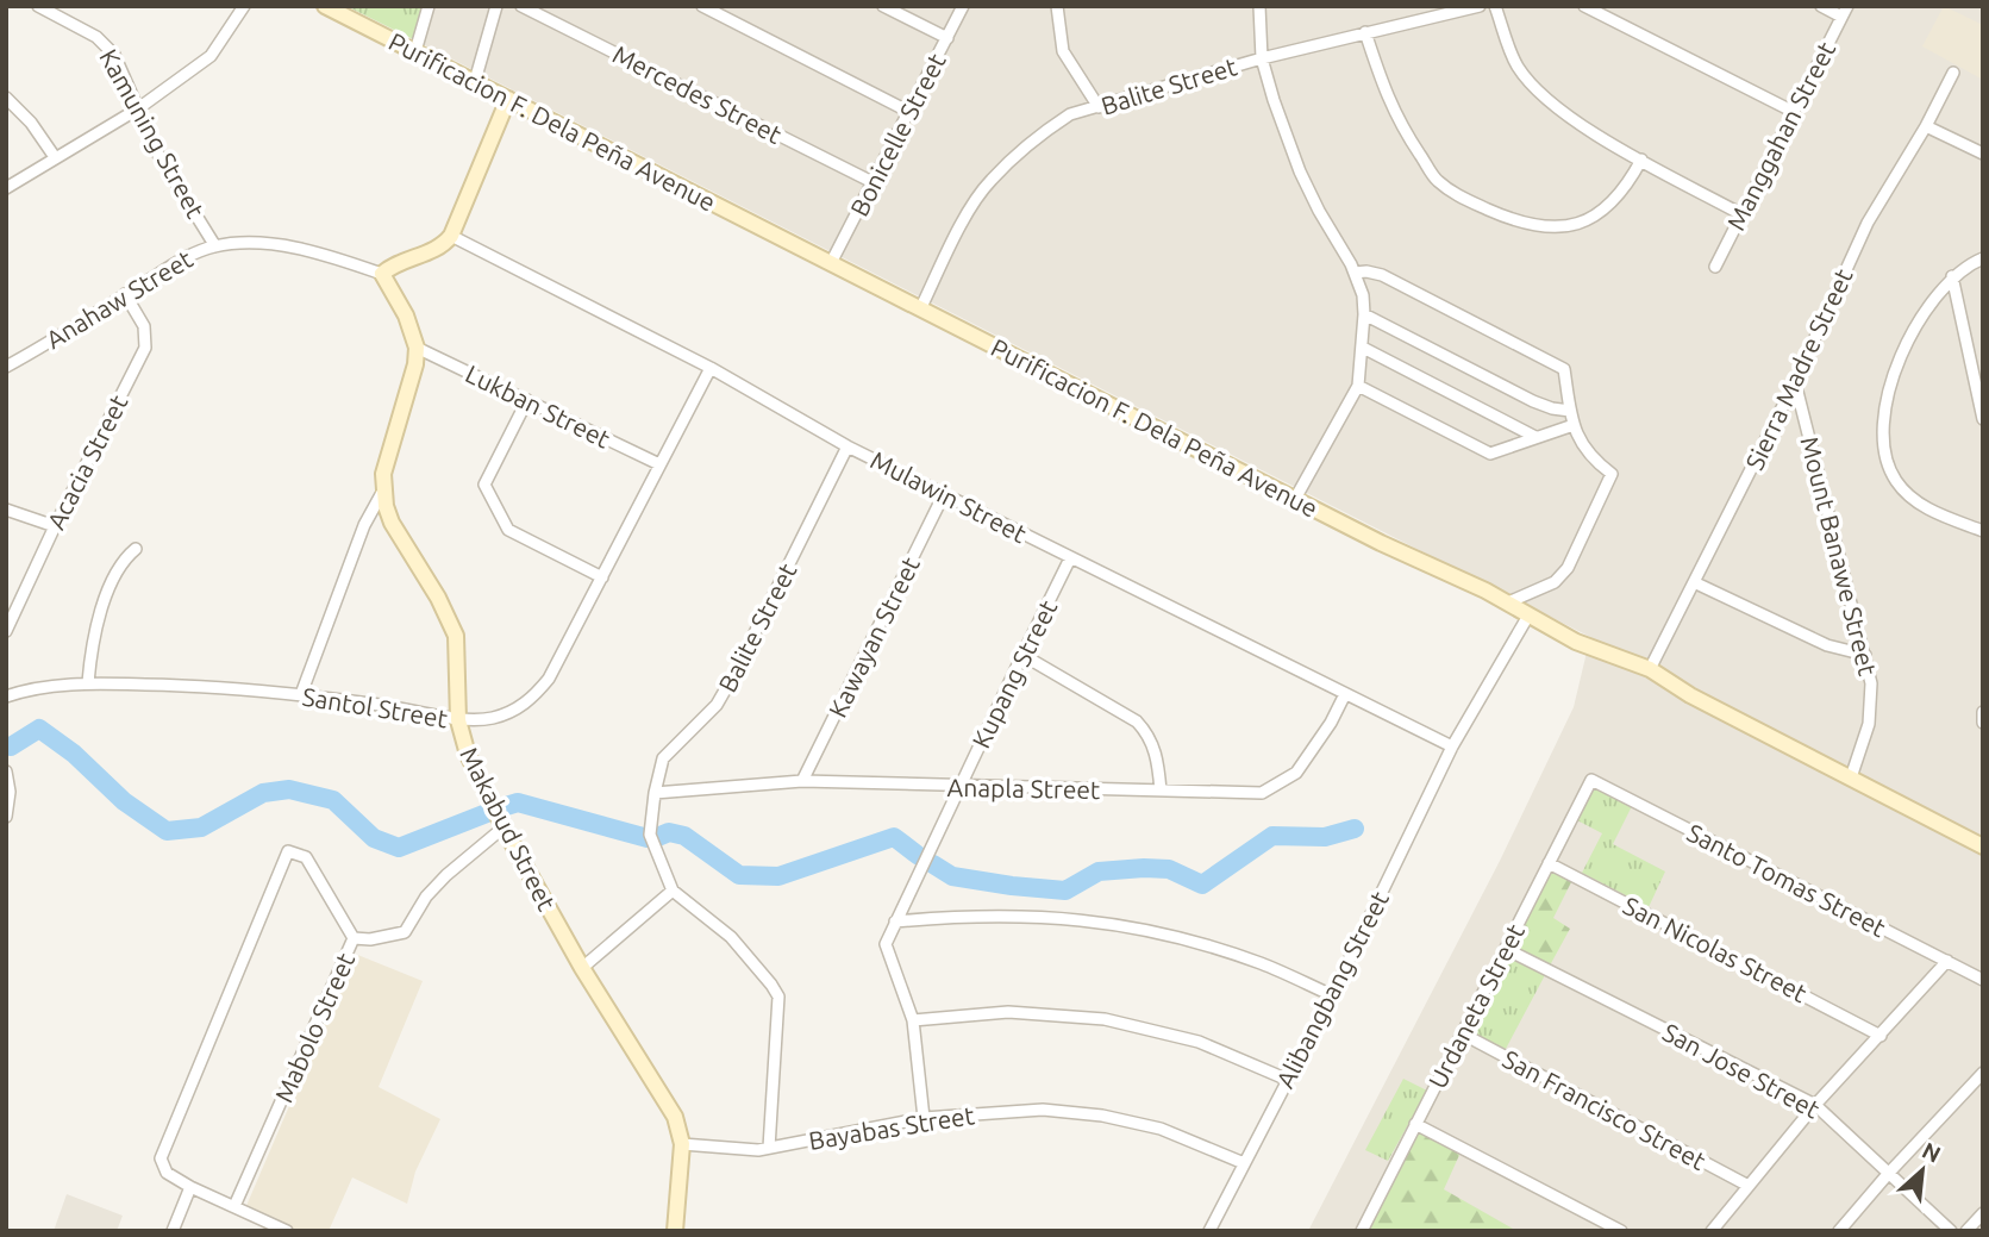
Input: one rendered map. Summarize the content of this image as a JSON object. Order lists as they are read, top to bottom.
{
  "streets": {
    "street": [
      "Balite Street",
      "Mercedes Street",
      "Purificacion F. Dela Peña Avenue",
      "Kamuning Street",
      "Bonicelle Street",
      "Manggahan Street",
      "Anahaw Street",
      "Sierra Madre Street",
      "Lukban Street",
      "Acacia Street",
      "Mulawin Street",
      "Mount Banawe Street",
      "Kawayan Street",
      "Kupang Street",
      "Santol Street",
      "Anapla Street",
      "Makabud Street",
      "Santo Tomas Street",
      "San Nicolas Street",
      "Alibangbang Street",
      "Urdaneta Street",
      "Mabolo Street",
      "San Jose Street",
      "San Francisco Street",
      "Bayabas Street"
    ]
  },
  "crossings": [
    ["Balite Street", "Purificacion F. Dela Peña Avenue"],
    ["Balite Street", "Mulawin Street"],
    ["Balite Street", "Anapla Street"],
    ["Balite Street", "Bayabas Street"],
    ["Mercedes Street", "Bonicelle Street"],
    ["Purificacion F. Dela Peña Avenue", "Bonicelle Street"],
    ["Purificacion F. Dela Peña Avenue", "Sierra Madre Street"],
    ["Purificacion F. Dela Peña Avenue", "Mount Banawe Street"],
    ["Purificacion F. Dela Peña Avenue", "Alibangbang Street"],
    ["Kamuning Street", "Anahaw Street"],
    ["Anahaw Street", "Acacia Street"],
    ["Sierra Madre Street", "Mount Banawe Street"],
    ["Lukban Street", "Santol Street"],
    ["Mulawin Street", "Kawayan Street"],
    ["Mulawin Street", "Kupang Street"],
    ["Mulawin Street", "Santol Street"],
    ["Mulawin Street", "Anapla Street"],
    ["Mulawin Street", "Alibangbang Street"],
    ["Kawayan Street", "Anapla Street"],
    ["Kupang Street", "Anapla Street"],
    ["Kupang Street", "Bayabas Street"],
    ["Santol Street", "Makabud Street"],
    ["Makabud Street", "Mabolo Street"],
    ["Makabud Street", "Bayabas Street"],
    ["Santo Tomas Street", "Urdaneta Street"],
    ["San Nicolas Street", "Urdaneta Street"],
    ["Alibangbang Street", "Bayabas Street"],
    ["Urdaneta Street", "San Jose Street"],
    ["Urdaneta Street", "San Francisco Street"]
  ],
  "north": "top right"
}
